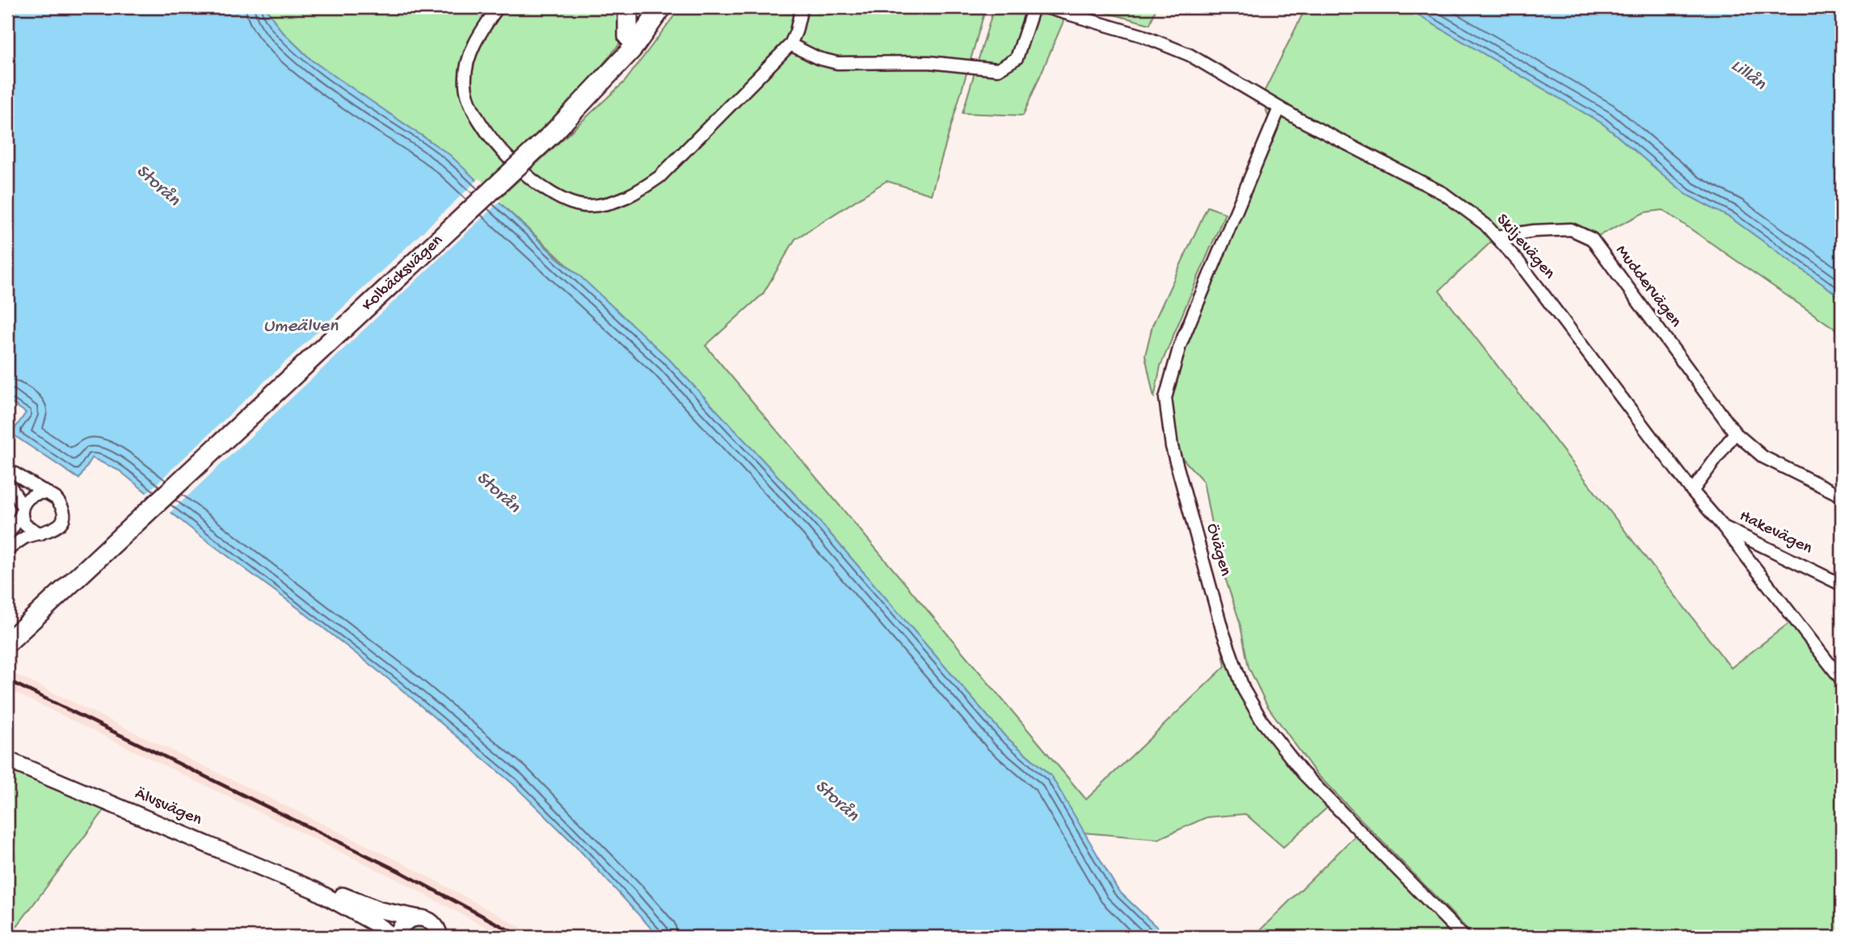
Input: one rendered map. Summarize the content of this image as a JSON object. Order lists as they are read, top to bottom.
{
  "streets": {
    "highway": ["Kolbäcksvägen"],
    "main road": ["Älvsvägen"],
    "street": [
      "Skiljevägen",
      "Muddervägen",
      "Hakevägen",
      "Övägen"
    ]
  },
  "crossings": [
    ["Skiljevägen", "Muddervägen"],
    ["Skiljevägen", "Hakevägen"],
    ["Skiljevägen", "Övägen"]
  ],
  "water": ["Lillån", "Storån", "Umeälven"]
}
